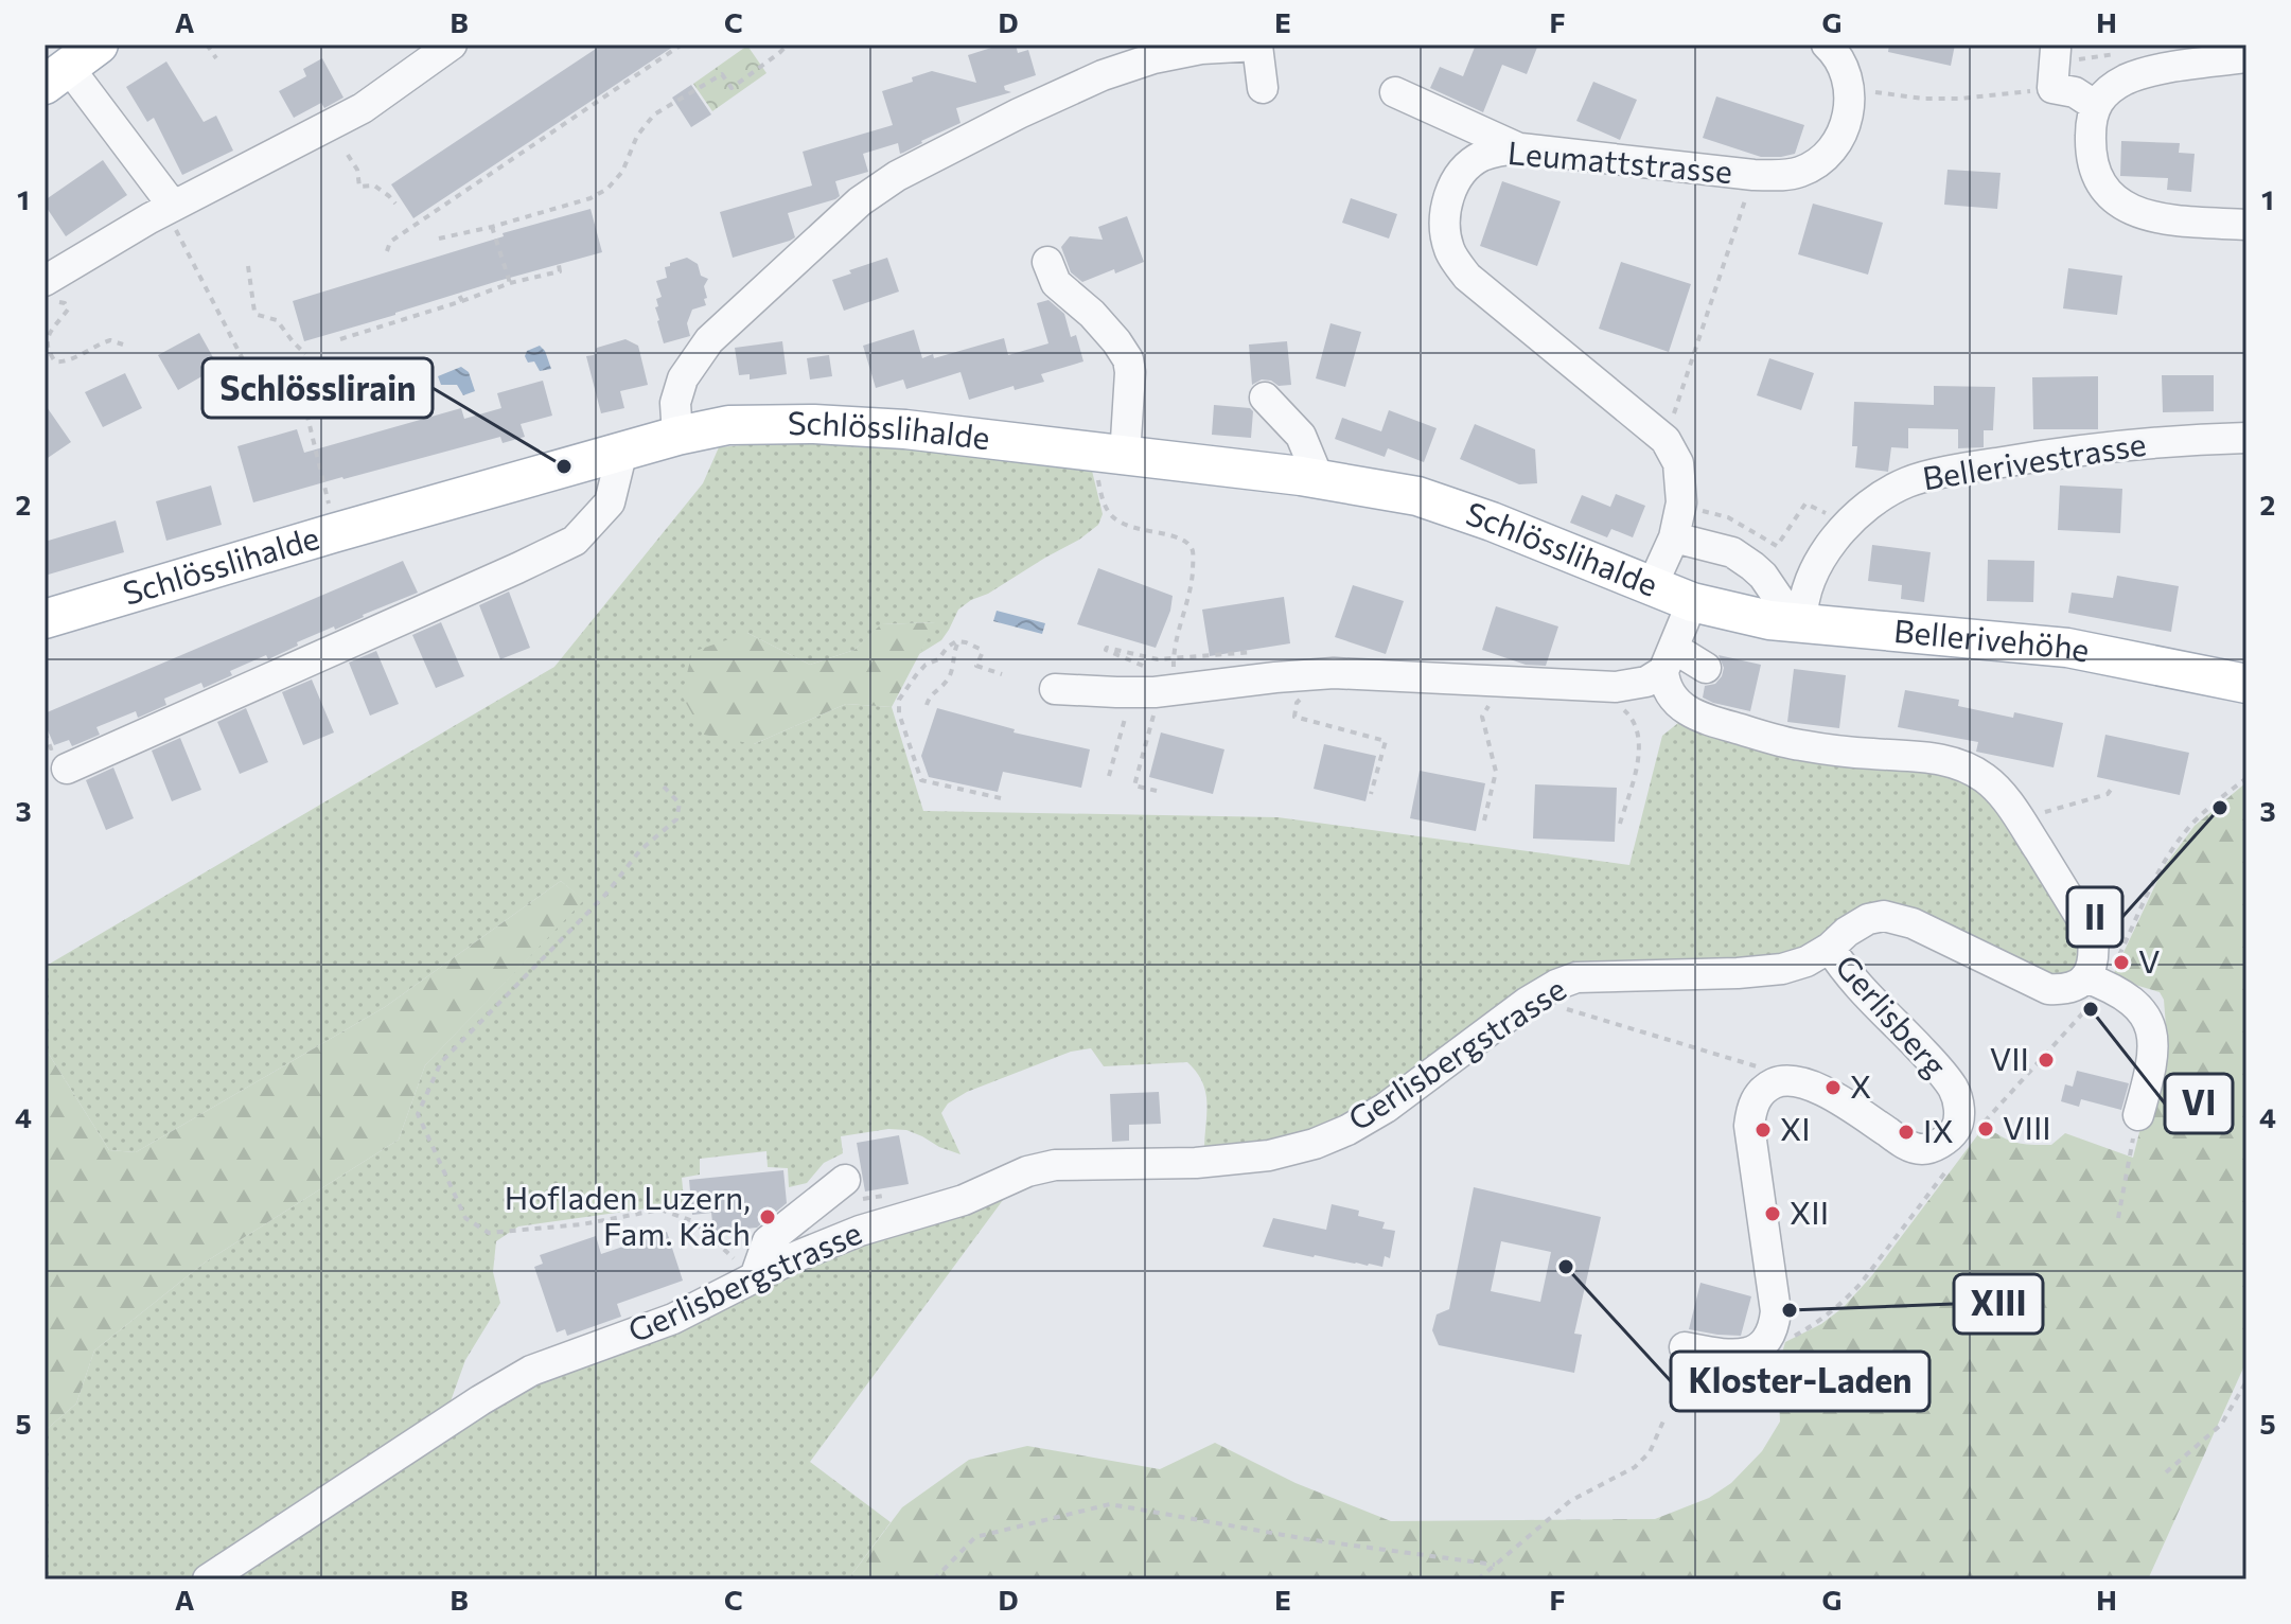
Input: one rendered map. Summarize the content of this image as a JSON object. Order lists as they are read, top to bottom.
{
  "streets": {
    "main road": ["Schlösslihalde", "Bellerivehöhe"],
    "street": [
      "Leumattstrasse",
      "Bellerivestrasse",
      "Gerlisberg",
      "Gerlisbergstrasse"
    ]
  },
  "crossings": [
    ["Leumattstrasse", "Schlösslihalde"],
    ["Schlösslihalde", "Bellerivehöhe"],
    ["Bellerivestrasse", "Bellerivehöhe"],
    ["Gerlisberg", "Gerlisbergstrasse"]
  ],
  "places": [
    "Schlösslirain",
    "II",
    "V",
    "VI",
    "VII",
    "X",
    "VIII",
    "XI",
    "IX",
    "XII",
    "Hofladen Luzern, Fam. Käch",
    "Kloster-Laden",
    "XIII"
  ],
  "grid": {
    "columns": [
      "A",
      "B",
      "C",
      "D",
      "E",
      "F",
      "G",
      "H"
    ],
    "rows": [
      "1",
      "2",
      "3",
      "4",
      "5"
    ]
  }
}
